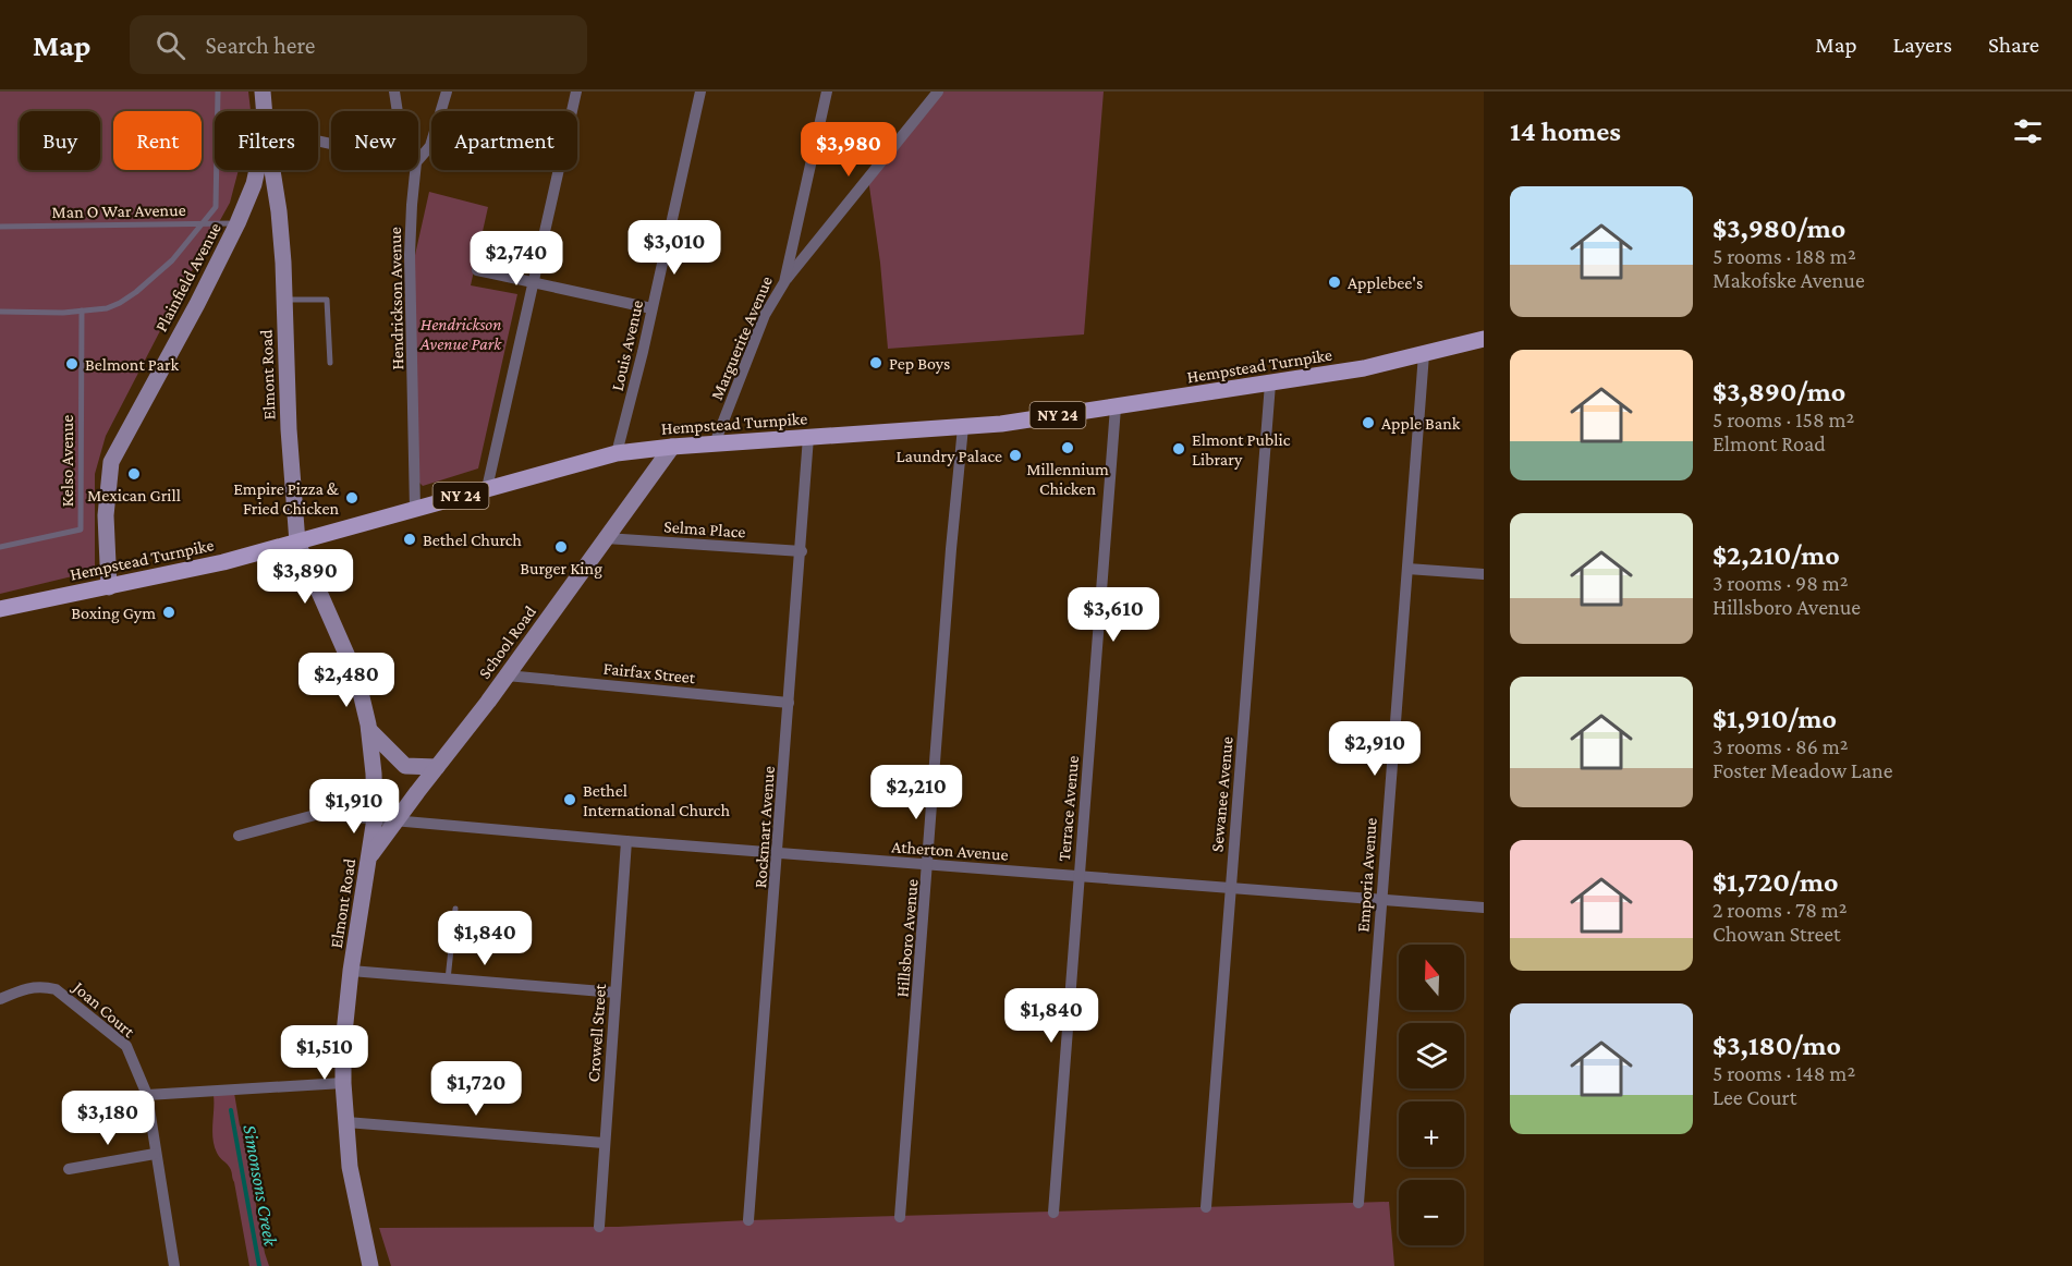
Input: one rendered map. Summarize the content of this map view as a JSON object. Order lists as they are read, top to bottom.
{
  "streets": {
    "main road": [
      "Plainfield Avenue",
      "Hempstead Turnpike",
      "Elmont Road",
      "NY 24",
      "School Road"
    ],
    "street": [
      "Hendrickson Avenue",
      "Marguerite Avenue",
      "Louis Avenue",
      "Selma Place",
      "Fairfax Street",
      "Sewanee Avenue",
      "Terrace Avenue",
      "Rockmart Avenue",
      "Atherton Avenue",
      "Emporia Avenue",
      "Hillsboro Avenue",
      "Joan Court",
      "Crowell Street"
    ],
    "lane": ["Man O War Avenue", "Kelso Avenue"]
  },
  "crossings": [
    ["Man O War Avenue", "Plainfield Avenue"],
    ["Plainfield Avenue", "Hempstead Turnpike"],
    ["Hendrickson Avenue", "Hempstead Turnpike"],
    ["Marguerite Avenue", "Hempstead Turnpike"],
    ["Louis Avenue", "Hempstead Turnpike"],
    ["Hempstead Turnpike", "Elmont Road"],
    ["Hempstead Turnpike", "School Road"],
    ["Hempstead Turnpike", "Sewanee Avenue"],
    ["Hempstead Turnpike", "Terrace Avenue"],
    ["Hempstead Turnpike", "Rockmart Avenue"],
    ["Hempstead Turnpike", "Emporia Avenue"],
    ["Hempstead Turnpike", "Hillsboro Avenue"],
    ["Elmont Road", "School Road"],
    ["Elmont Road", "Atherton Avenue"],
    ["Selma Place", "School Road"],
    ["Selma Place", "Rockmart Avenue"],
    ["School Road", "Fairfax Street"],
    ["School Road", "Atherton Avenue"],
    ["Fairfax Street", "Rockmart Avenue"],
    ["Sewanee Avenue", "Atherton Avenue"],
    ["Terrace Avenue", "Atherton Avenue"],
    ["Rockmart Avenue", "Atherton Avenue"],
    ["Atherton Avenue", "Emporia Avenue"],
    ["Atherton Avenue", "Hillsboro Avenue"],
    ["Atherton Avenue", "Crowell Street"]
  ],
  "water": ["Simonsons Creek"],
  "parks": ["Hendrickson Avenue Park"],
  "places": [
    "Applebee's",
    "Pep Boys",
    "Belmont Park",
    "Apple Bank",
    "Millennium Chicken",
    "Elmont Public Library",
    "Laundry Palace",
    "Mexican Grill",
    "Empire Pizza & Fried Chicken",
    "Bethel Church",
    "Burger King",
    "Boxing Gym",
    "Bethel International Church"
  ],
  "north": "top",
  "page": {
    "header": "Map",
    "search": "Search here",
    "nav": ["Map", "Layers", "Share"],
    "heading": "14 homes",
    "chip": [
      "Buy",
      "Rent",
      "Filters",
      "New",
      "Apartment"
    ],
    "price": [
      "$3,980",
      "$3,010",
      "$2,740",
      "$3,890",
      "$3,610",
      "$2,480",
      "$2,910",
      "$2,210",
      "$1,910",
      "$1,840",
      "$1,840",
      "$1,510",
      "$1,720",
      "$3,180"
    ],
    "list": [
      {
        "name": "$3,980/mo",
        "note": "5 rooms · 188 m² · Makofske Avenue"
      },
      {
        "name": "$3,890/mo",
        "note": "5 rooms · 158 m² · Elmont Road"
      },
      {
        "name": "$2,210/mo",
        "note": "3 rooms · 98 m² · Hillsboro Avenue"
      },
      {
        "name": "$1,910/mo",
        "note": "3 rooms · 86 m² · Foster Meadow Lane"
      },
      {
        "name": "$1,720/mo",
        "note": "2 rooms · 78 m² · Chowan Street"
      },
      {
        "name": "$3,180/mo",
        "note": "5 rooms · 148 m² · Lee Court"
      }
    ],
    "map_buttons": ["+", "−"]
  }
}
